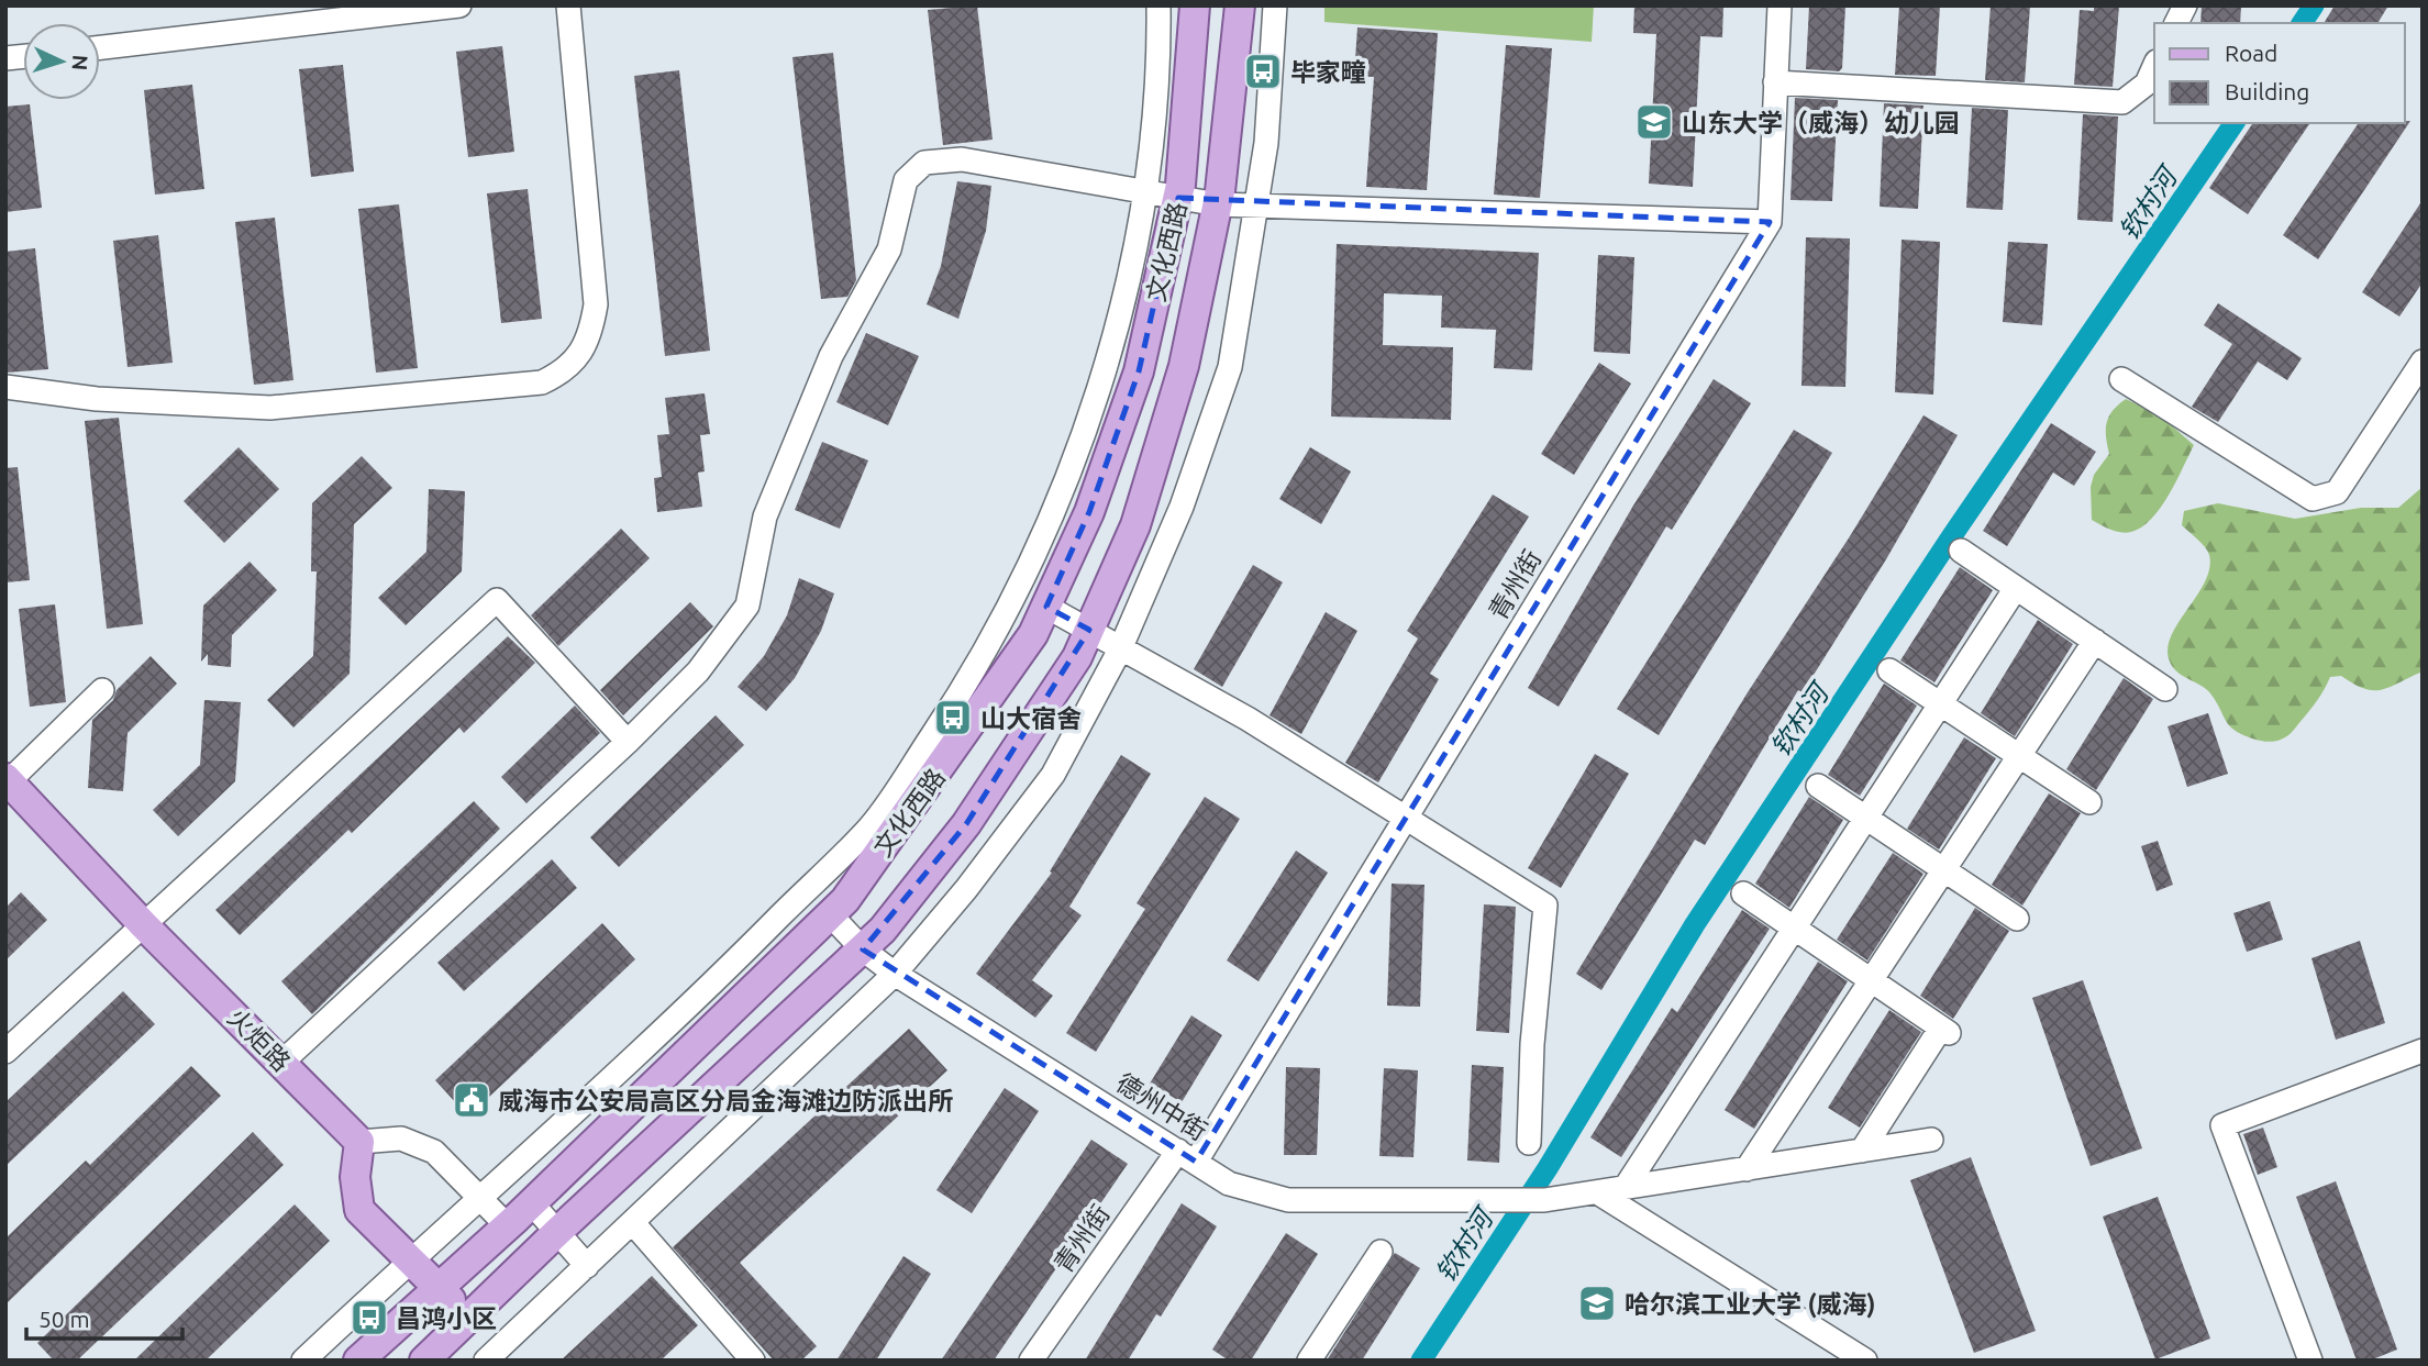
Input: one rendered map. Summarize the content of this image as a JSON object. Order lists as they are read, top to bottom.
{
  "streets": {
    "main road": ["文化西路", "火炬路"],
    "street": ["青州街", "德州中街"]
  },
  "crossings": [
    ["文化西路", "德州中街"],
    ["青州街", "德州中街"]
  ],
  "water": ["钦村河"],
  "places": {
    "bus stop": ["毕家疃", "山大宿舍", "昌鸿小区"],
    "school or university": ["山东大学（威海）幼儿园", "哈尔滨工业大学 (威海)"],
    "public building": ["威海市公安局高区分局金海滩边防派出所"]
  },
  "legend": ["Road", "Building"],
  "scale_bar": "50 m",
  "north": "right"
}
